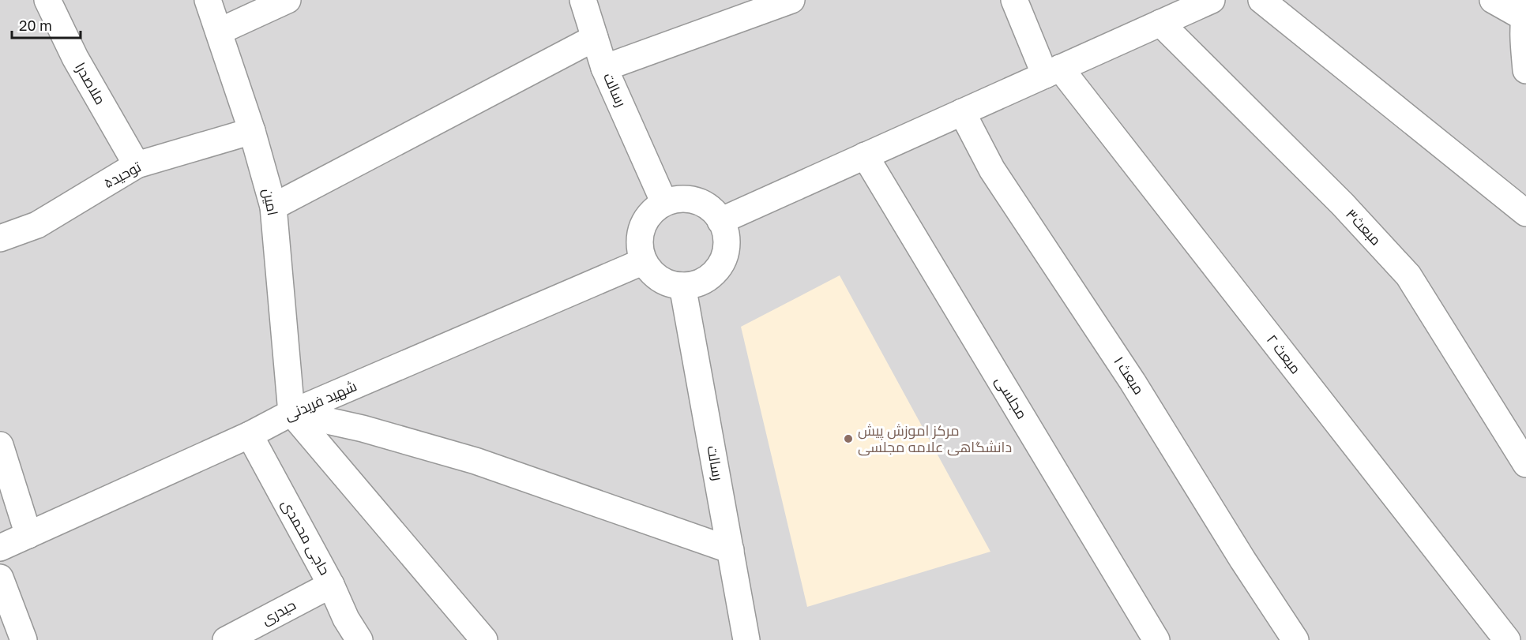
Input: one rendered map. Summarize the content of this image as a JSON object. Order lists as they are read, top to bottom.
{
  "streets": {
    "street": [
      "ملاصدرا",
      "رسالت",
      "توحید۵",
      "امین",
      "مبعث۳",
      "مبعث ۲",
      "مبعث ۱",
      "مجلسی",
      "شهید فریدنی",
      "حاجی محمدی",
      "حیدری"
    ]
  },
  "crossings": [
    ["ملاصدرا", "توحید۵"],
    ["رسالت", "شهید فریدنی"],
    ["توحید۵", "امین"],
    ["امین", "شهید فریدنی"],
    ["شهید فریدنی", "حاجی محمدی"],
    ["حاجی محمدی", "حیدری"]
  ],
  "places": ["مرکز اموزش پیش دانشگاهی علامه مجلسی"],
  "scale_bar": "20 m"
}
